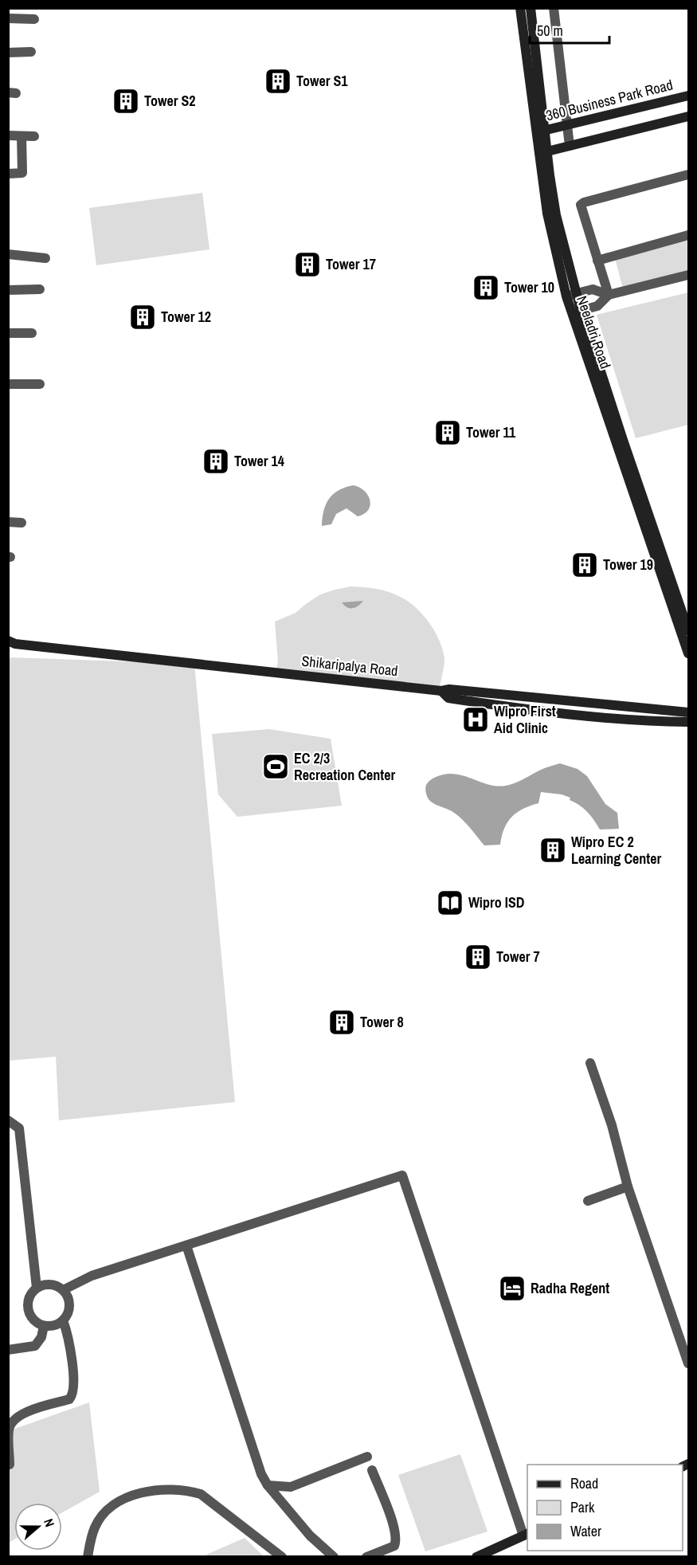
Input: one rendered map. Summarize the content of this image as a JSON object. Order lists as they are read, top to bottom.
{
  "streets": {
    "main road": ["360 Business Park Road", "Neeladri Road", "Shikaripalya Road"]
  },
  "crossings": [
    ["360 Business Park Road", "Neeladri Road"]
  ],
  "places": {
    "building": [
      "Tower S1",
      "Tower S2",
      "Tower 17",
      "Tower 10",
      "Tower 12",
      "Tower 11",
      "Tower 14",
      "Tower 19",
      "Wipro EC 2 Learning Center",
      "Tower 7",
      "Tower 8"
    ],
    "hospital": ["Wipro First Aid Clinic"],
    "sports": ["EC 2/3 Recreation Center"],
    "library": ["Wipro ISD"],
    "hotel": ["Radha Regent"]
  },
  "legend": ["Road", "Park", "Water"],
  "scale_bar": "50 m",
  "north": "right"
}
